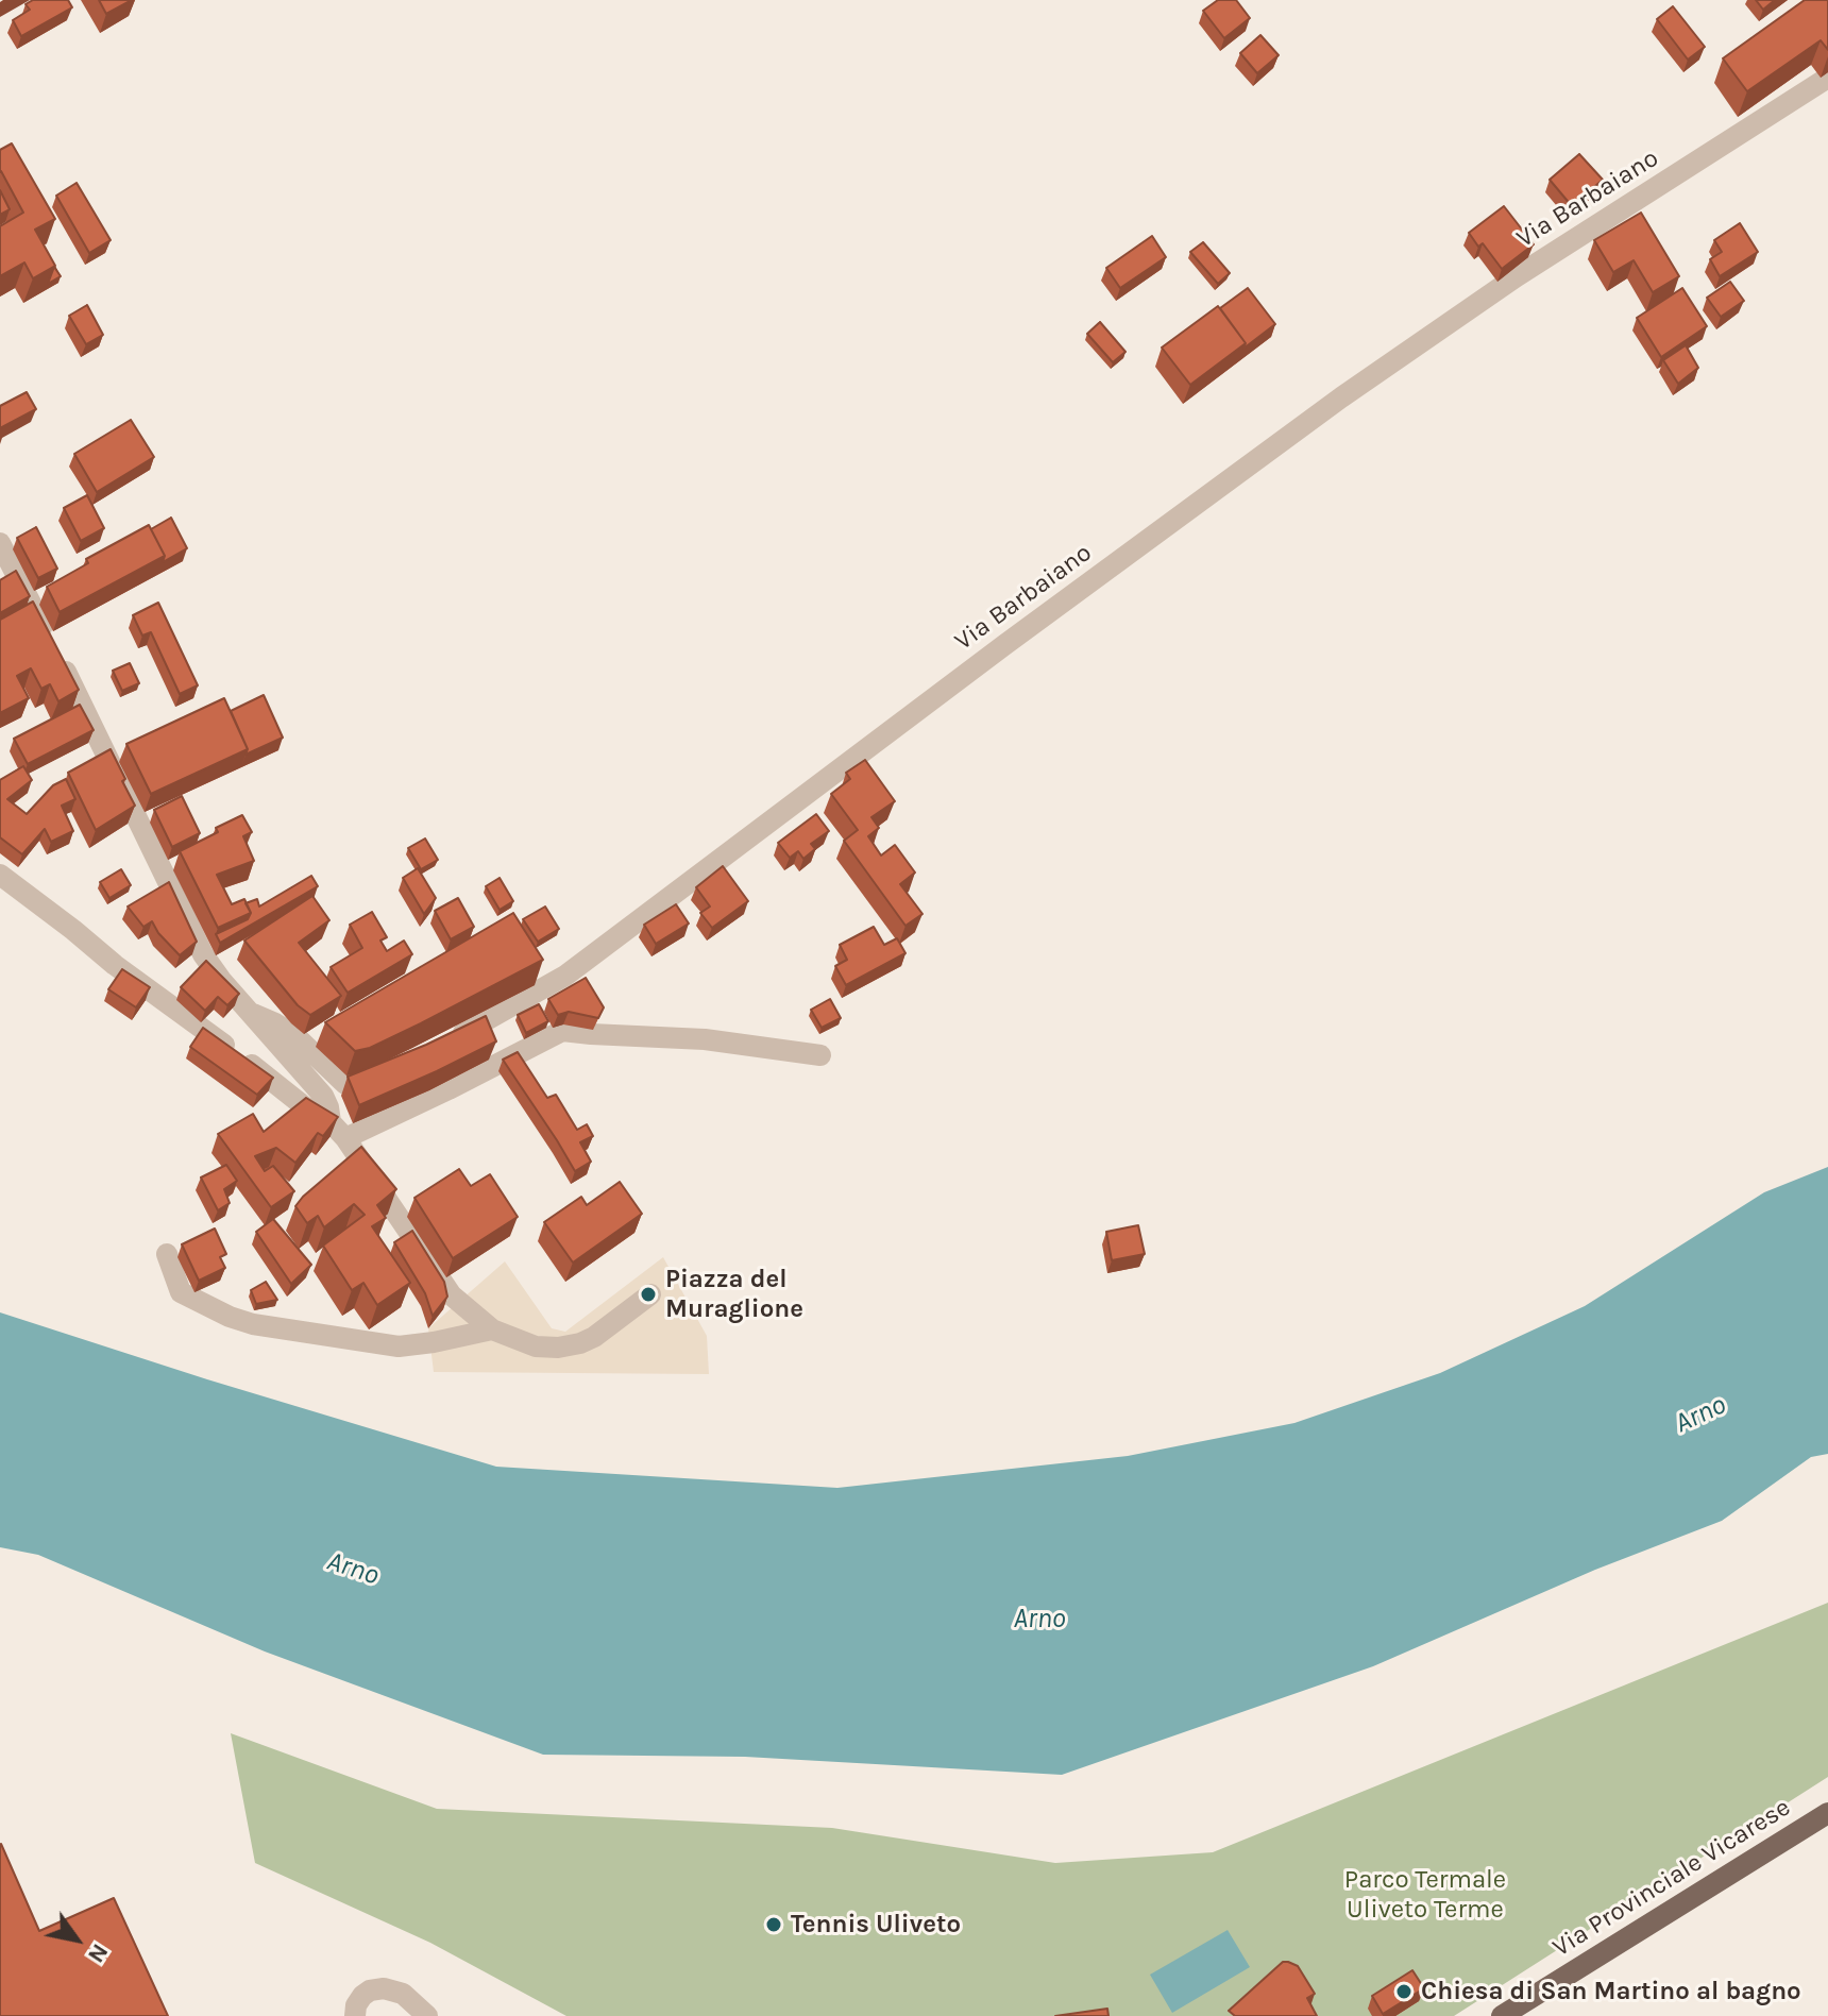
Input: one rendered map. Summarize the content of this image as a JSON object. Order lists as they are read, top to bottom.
{
  "streets": {
    "main road": ["Via Provinciale Vicarese"],
    "street": ["Via Barbaiano"]
  },
  "water": ["Arno"],
  "parks": ["Parco Termale Uliveto Terme"],
  "places": ["Piazza del Muraglione", "Tennis Uliveto", "Chiesa di San Martino al bagno"],
  "north": "bottom right"
}
